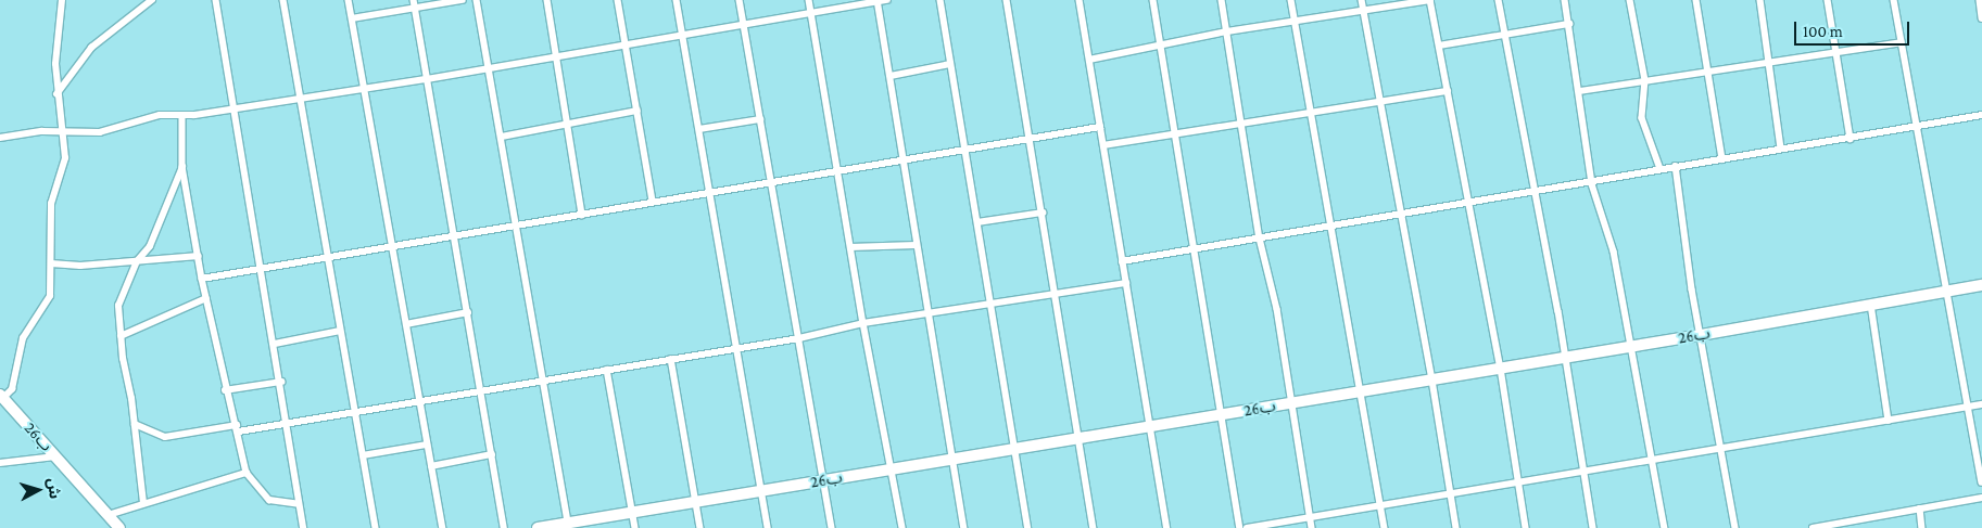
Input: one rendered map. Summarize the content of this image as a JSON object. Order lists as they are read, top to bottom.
{
  "streets": {
    "highway": ["26ب"]
  },
  "scale_bar": "100 m",
  "north": "right"
}
